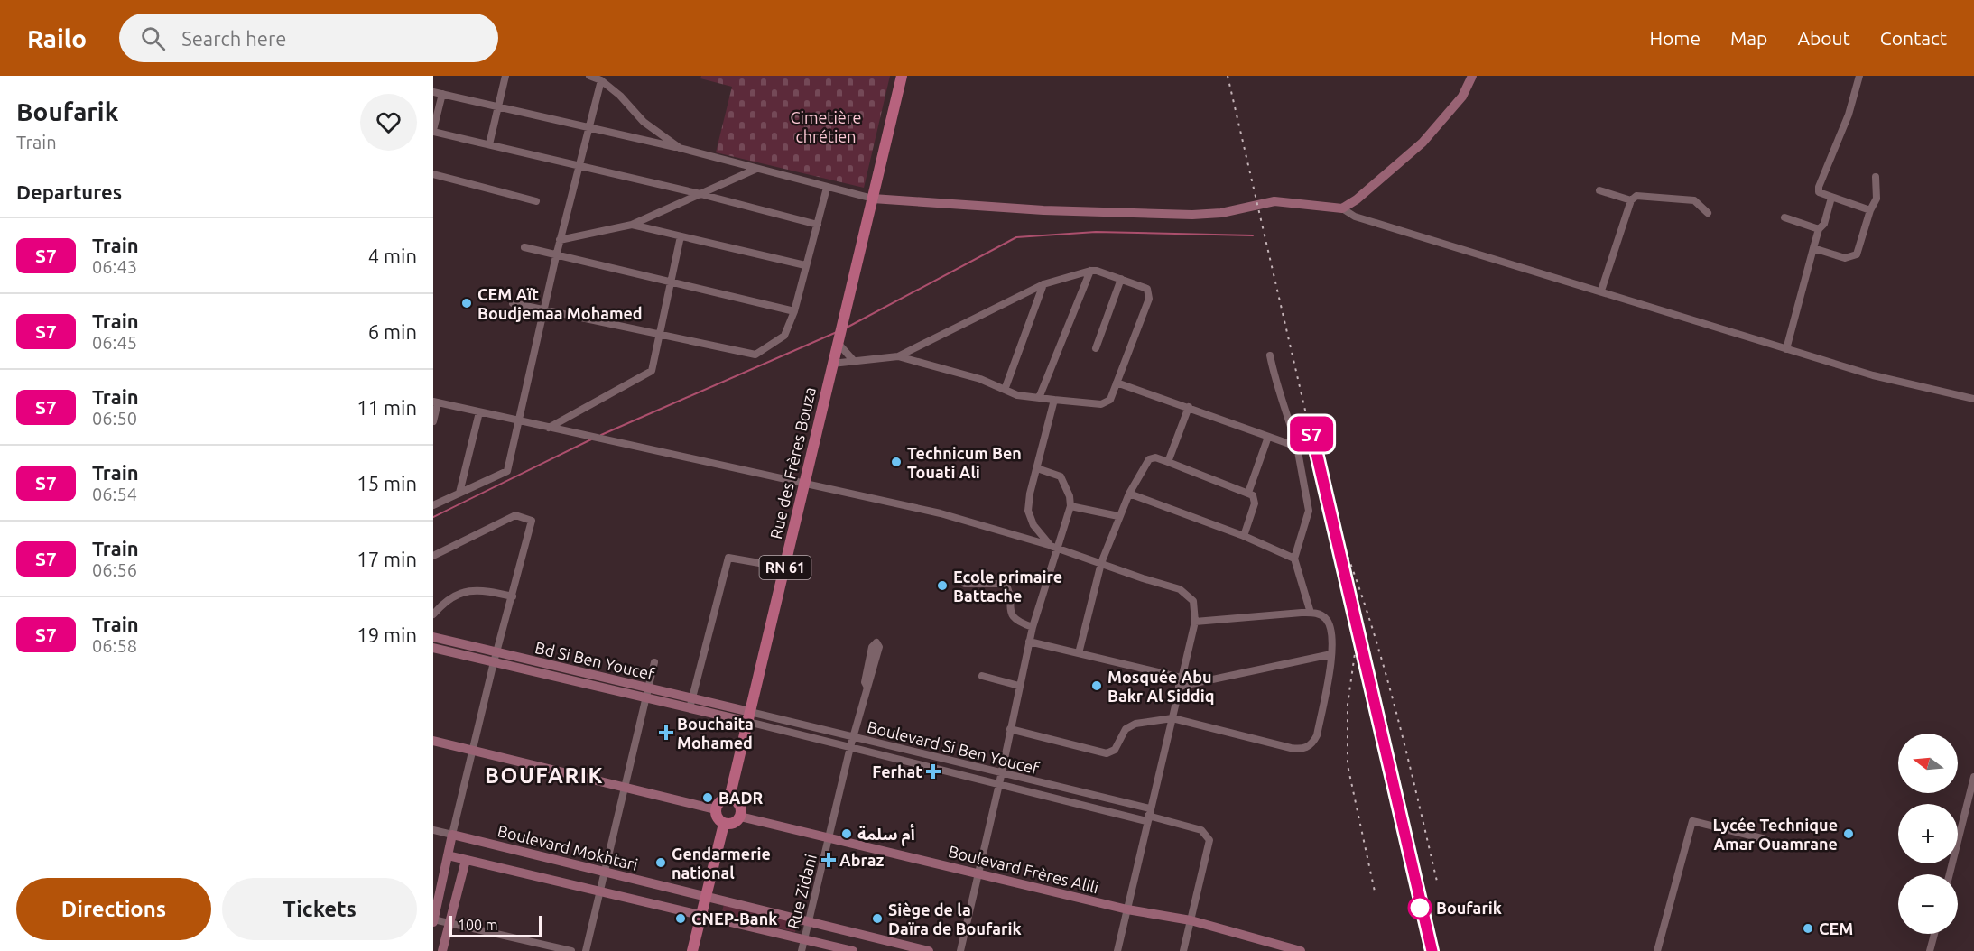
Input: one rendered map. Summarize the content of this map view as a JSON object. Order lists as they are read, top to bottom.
{
  "streets": {
    "main road": ["Rue des Frères Bouza", "RN 61"],
    "street": [
      "Bd Si Ben Youcef",
      "Boulevard Si Ben Youcef",
      "Boulevard Mokhtari",
      "Boulevard Frères Alili",
      "Rue Zidani"
    ]
  },
  "crossings": [
    ["Rue des Frères Bouza", "RN 61"],
    ["Rue des Frères Bouza", "Bd Si Ben Youcef"],
    ["Rue des Frères Bouza", "Boulevard Si Ben Youcef"],
    ["Rue des Frères Bouza", "Boulevard Frères Alili"],
    ["Bd Si Ben Youcef", "Boulevard Si Ben Youcef"],
    ["Boulevard Si Ben Youcef", "Rue Zidani"],
    ["Boulevard Mokhtari", "Rue Zidani"],
    ["Boulevard Frères Alili", "Rue Zidani"]
  ],
  "districts": ["BOUFARIK"],
  "parks": ["Cimetière chrétien"],
  "places": {
    "other": [
      "CEM Aït Boudjemaa Mohamed",
      "Technicum Ben Touati Ali",
      "Ecole primaire Battache",
      "Mosquée Abu Bakr Al Siddiq",
      "BADR",
      "أم سلمة",
      "Lycée Technique Amar Ouamrane",
      "Gendarmerie national",
      "Boufarik",
      "CNEP-Bank",
      "Siège de la Daïra de Boufarik",
      "CEM"
    ],
    "health": ["Bouchaita Mohamed", "Ferhat", "Abraz"]
  },
  "scale_bar": "100 m",
  "north": "left",
  "page": {
    "header": "Railo",
    "search": "Search here",
    "nav": [
      "Home",
      "Map",
      "About",
      "Contact"
    ],
    "heading": [
      ["Boufarik", "Train"],
      "Departures"
    ],
    "on_map": "S7",
    "list": [
      {
        "mark": "S7",
        "name": "Train",
        "note": "06:43",
        "value": "4 min"
      },
      {
        "mark": "S7",
        "name": "Train",
        "note": "06:45",
        "value": "6 min"
      },
      {
        "mark": "S7",
        "name": "Train",
        "note": "06:50",
        "value": "11 min"
      },
      {
        "mark": "S7",
        "name": "Train",
        "note": "06:54",
        "value": "15 min"
      },
      {
        "mark": "S7",
        "name": "Train",
        "note": "06:56",
        "value": "17 min"
      },
      {
        "mark": "S7",
        "name": "Train",
        "note": "06:58",
        "value": "19 min"
      }
    ],
    "map_buttons": ["+", "−"],
    "buttons": ["Directions", "Tickets"],
    "scale": "100 m"
  }
}
